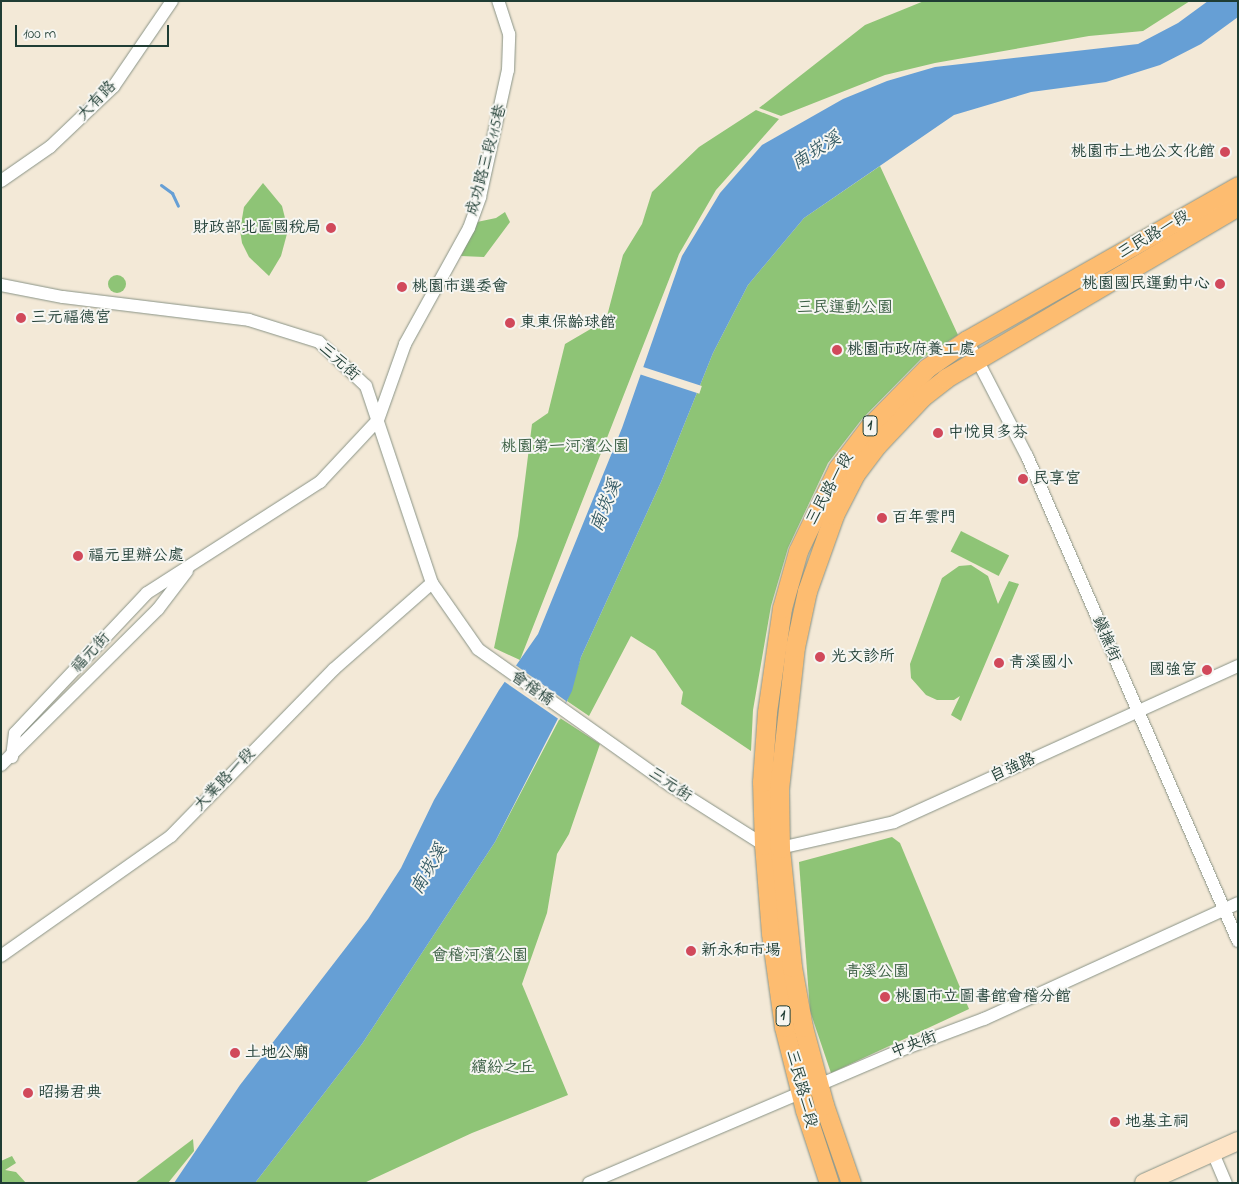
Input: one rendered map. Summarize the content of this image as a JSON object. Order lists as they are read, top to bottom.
{
  "streets": {
    "main road": ["三民路一段", "1", "三民路二段"],
    "street": [
      "大有路",
      "成功路三段115巷",
      "三元街",
      "鎮撫街",
      "福元街",
      "會稽橋",
      "自強路",
      "大業路一段",
      "中央街"
    ]
  },
  "crossings": [
    ["成功路三段115巷", "三元街"],
    ["成功路三段115巷", "福元街"],
    ["三民路一段", "三元街"],
    ["三民路一段", "鎮撫街"],
    ["三民路一段", "自強路"],
    ["三民路一段", "三民路二段"],
    ["三元街", "福元街"],
    ["三元街", "會稽橋"],
    ["三元街", "自強路"],
    ["三元街", "大業路一段"],
    ["三元街", "三民路二段"],
    ["鎮撫街", "自強路"],
    ["鎮撫街", "中央街"],
    ["自強路", "三民路二段"],
    ["中央街", "三民路二段"]
  ],
  "water": ["南崁溪"],
  "parks": [
    "三民運動公園",
    "桃園第一河濱公園",
    "會稽河濱公園",
    "青溪公園",
    "繽紛之丘"
  ],
  "places": [
    "桃園市土地公文化館",
    "財政部北區國稅局",
    "桃園國民運動中心",
    "桃園市選委會",
    "三元福德宮",
    "東東保齡球館",
    "桃園市政府養工處",
    "中悅貝多芬",
    "民享宮",
    "百年雲門",
    "福元里辦公處",
    "光文診所",
    "青溪國小",
    "國強宮",
    "新永和市場",
    "桃園市立圖書館會稽分館",
    "土地公廟",
    "昭揚君典",
    "地基主祠"
  ],
  "scale_bar": "100 m"
}
